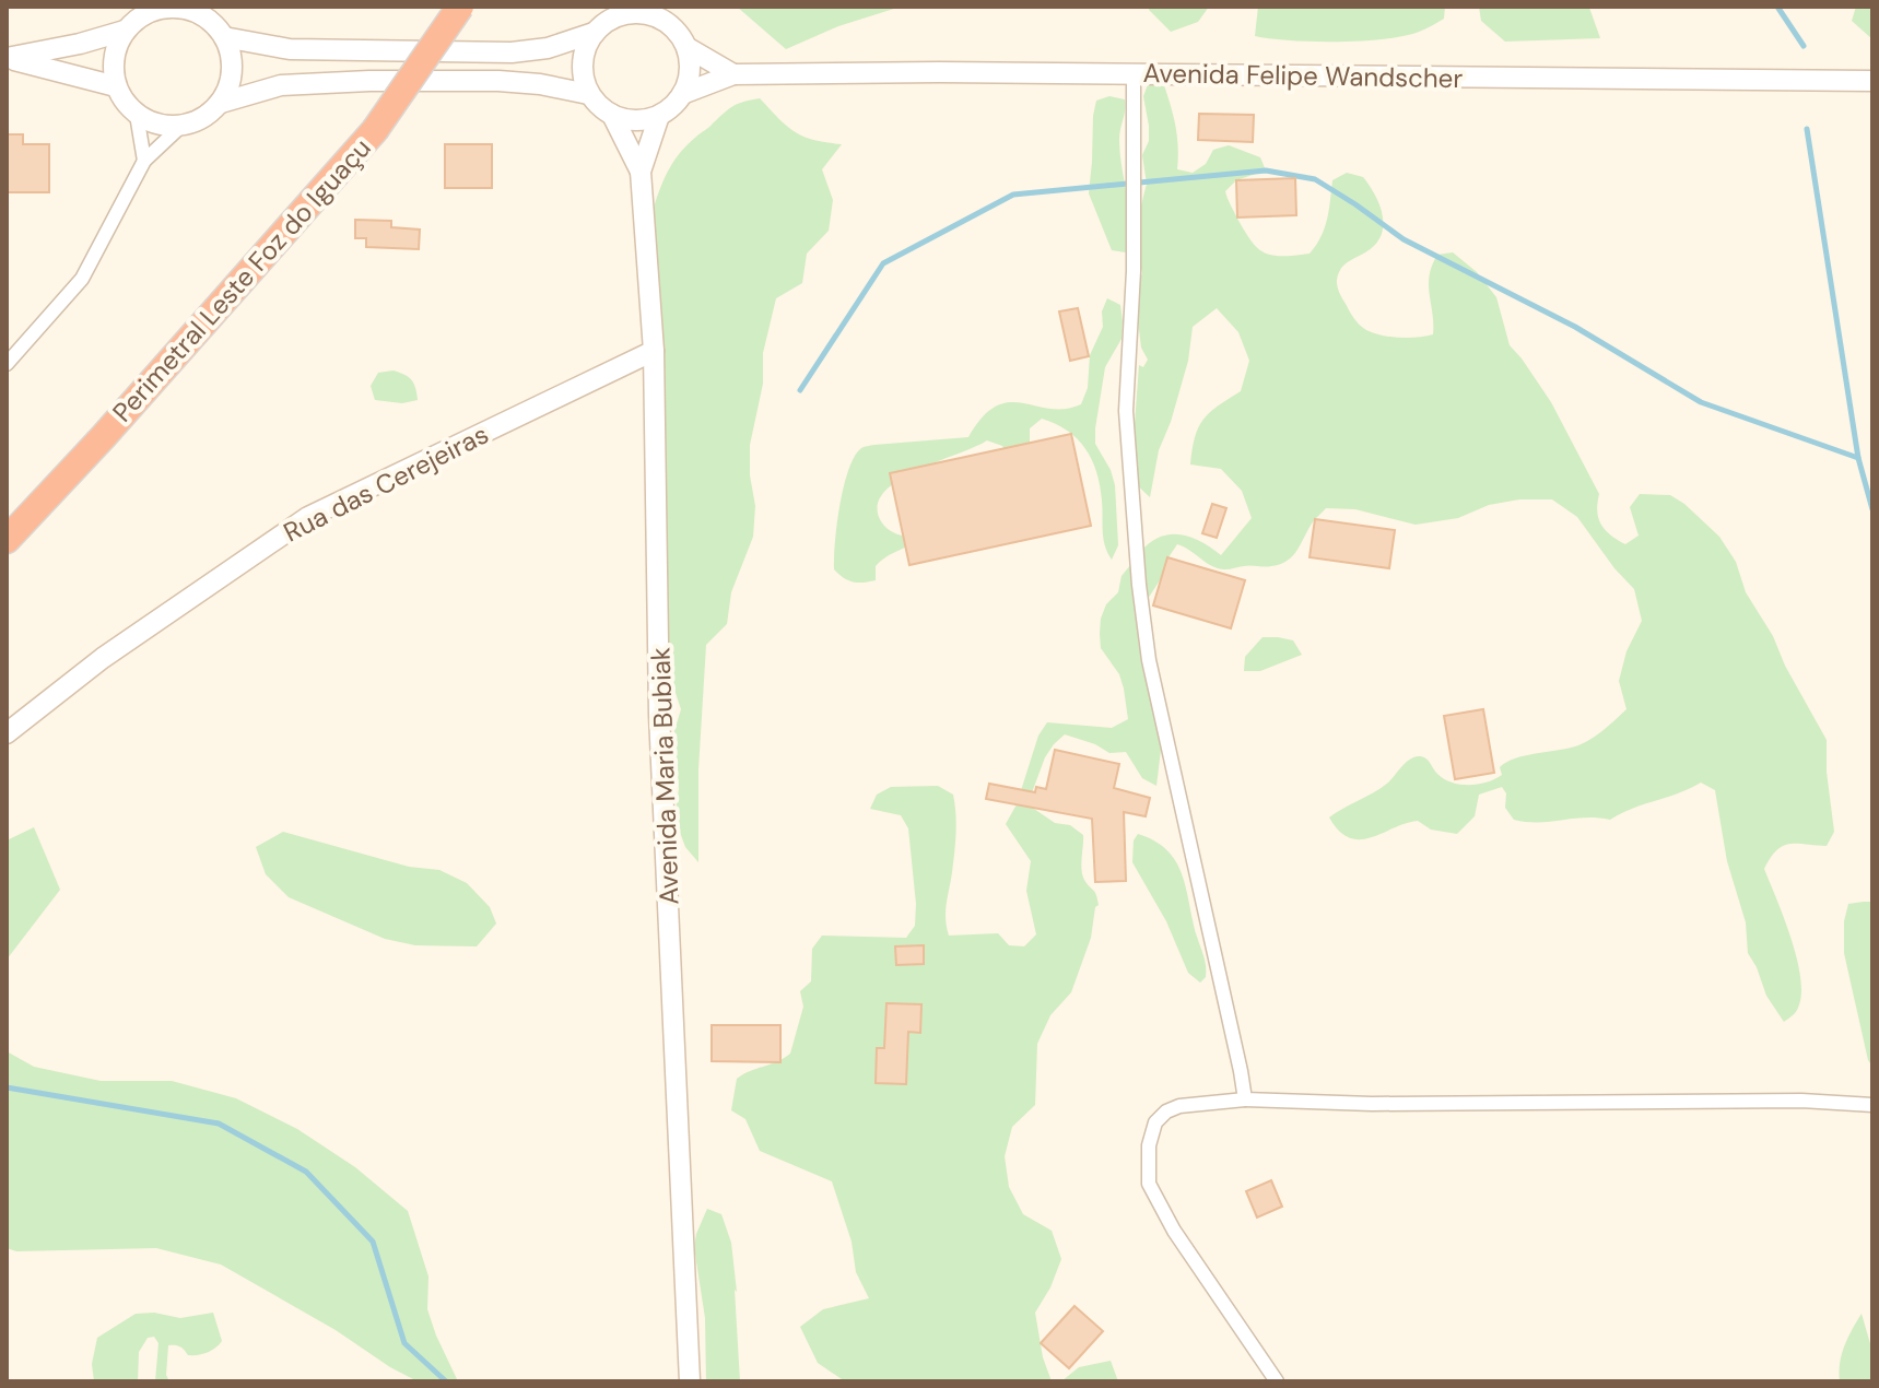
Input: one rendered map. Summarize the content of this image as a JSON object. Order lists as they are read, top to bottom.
{
  "streets": {
    "highway": ["Perimetral Leste Foz do Iguaçu"],
    "street": ["Avenida Felipe Wandscher", "Rua das Cerejeiras", "Avenida Maria Bubiak"]
  },
  "crossings": [
    ["Avenida Felipe Wandscher", "Avenida Maria Bubiak"],
    ["Rua das Cerejeiras", "Avenida Maria Bubiak"]
  ]
}
